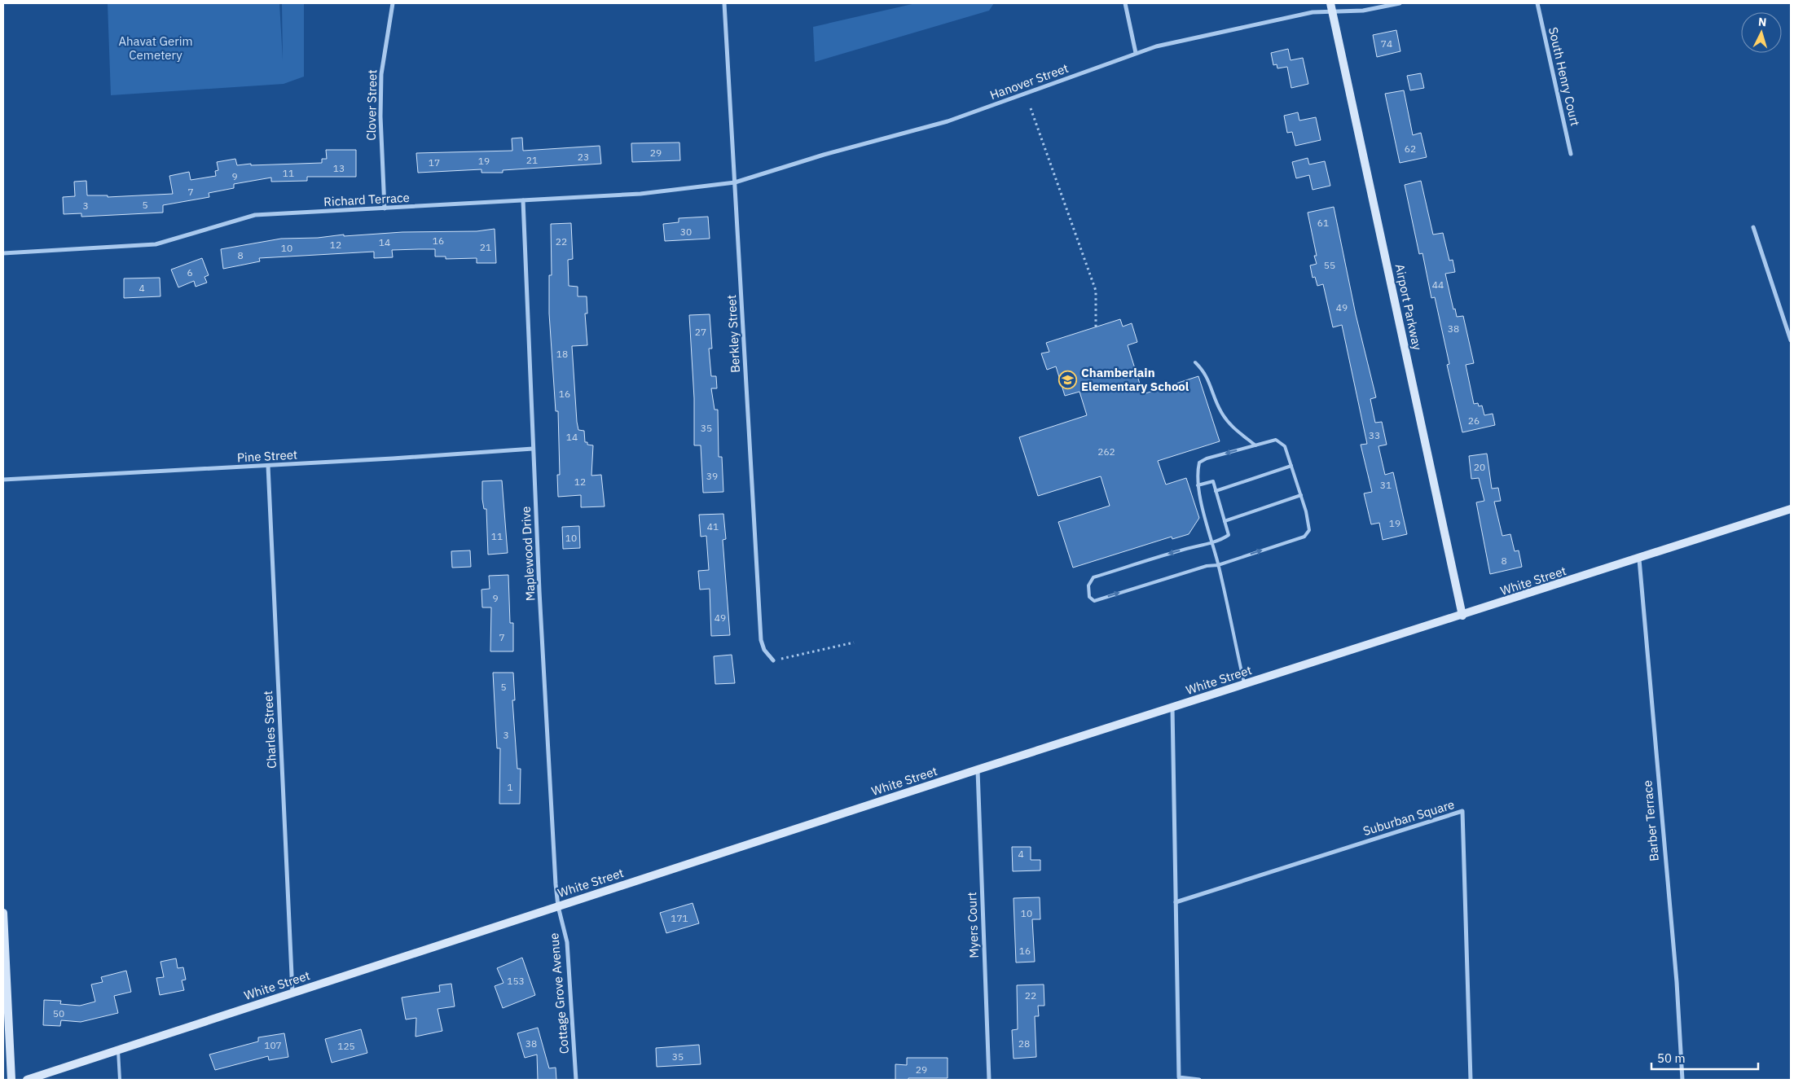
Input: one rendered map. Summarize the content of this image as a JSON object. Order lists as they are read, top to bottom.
{
  "streets": {
    "street": [
      "South Henry Court",
      "Hanover Street",
      "Clover Street",
      "Richard Terrace",
      "Airport Parkway",
      "Berkley Street",
      "Pine Street",
      "Maplewood Drive",
      "White Street",
      "Charles Street",
      "Suburban Square",
      "Barber Terrace",
      "Myers Court",
      "Cottage Grove Avenue"
    ]
  },
  "crossings": [
    ["Hanover Street", "Richard Terrace"],
    ["Hanover Street", "Airport Parkway"],
    ["Hanover Street", "Berkley Street"],
    ["Clover Street", "Richard Terrace"],
    ["Richard Terrace", "Berkley Street"],
    ["Richard Terrace", "Maplewood Drive"],
    ["Airport Parkway", "White Street"],
    ["Pine Street", "Maplewood Drive"],
    ["Pine Street", "Charles Street"],
    ["Maplewood Drive", "White Street"],
    ["Maplewood Drive", "Cottage Grove Avenue"],
    ["White Street", "Charles Street"],
    ["White Street", "Barber Terrace"],
    ["White Street", "Myers Court"],
    ["White Street", "Cottage Grove Avenue"]
  ],
  "parks": ["Ahavat Gerim Cemetery"],
  "places": {
    "school or university": ["Chamberlain Elementary School"]
  },
  "house_numbers": [
    "74",
    "62",
    "29",
    "23",
    "21",
    "19",
    "17",
    "13",
    "11",
    "9",
    "7",
    "5",
    "3",
    "61",
    "30",
    "16",
    "22",
    "14",
    "12",
    "21",
    "10",
    "8",
    "55",
    "6",
    "44",
    "4",
    "49",
    "38",
    "27",
    "18",
    "16",
    "26",
    "35",
    "33",
    "14",
    "262",
    "20",
    "39",
    "12",
    "31",
    "19",
    "41",
    "11",
    "10",
    "8",
    "9",
    "49",
    "7",
    "5",
    "3",
    "1",
    "4",
    "10",
    "171",
    "16",
    "153",
    "22",
    "50",
    "38",
    "28",
    "107",
    "125",
    "35",
    "29"
  ],
  "scale_bar": "50 m",
  "north": "top"
}
